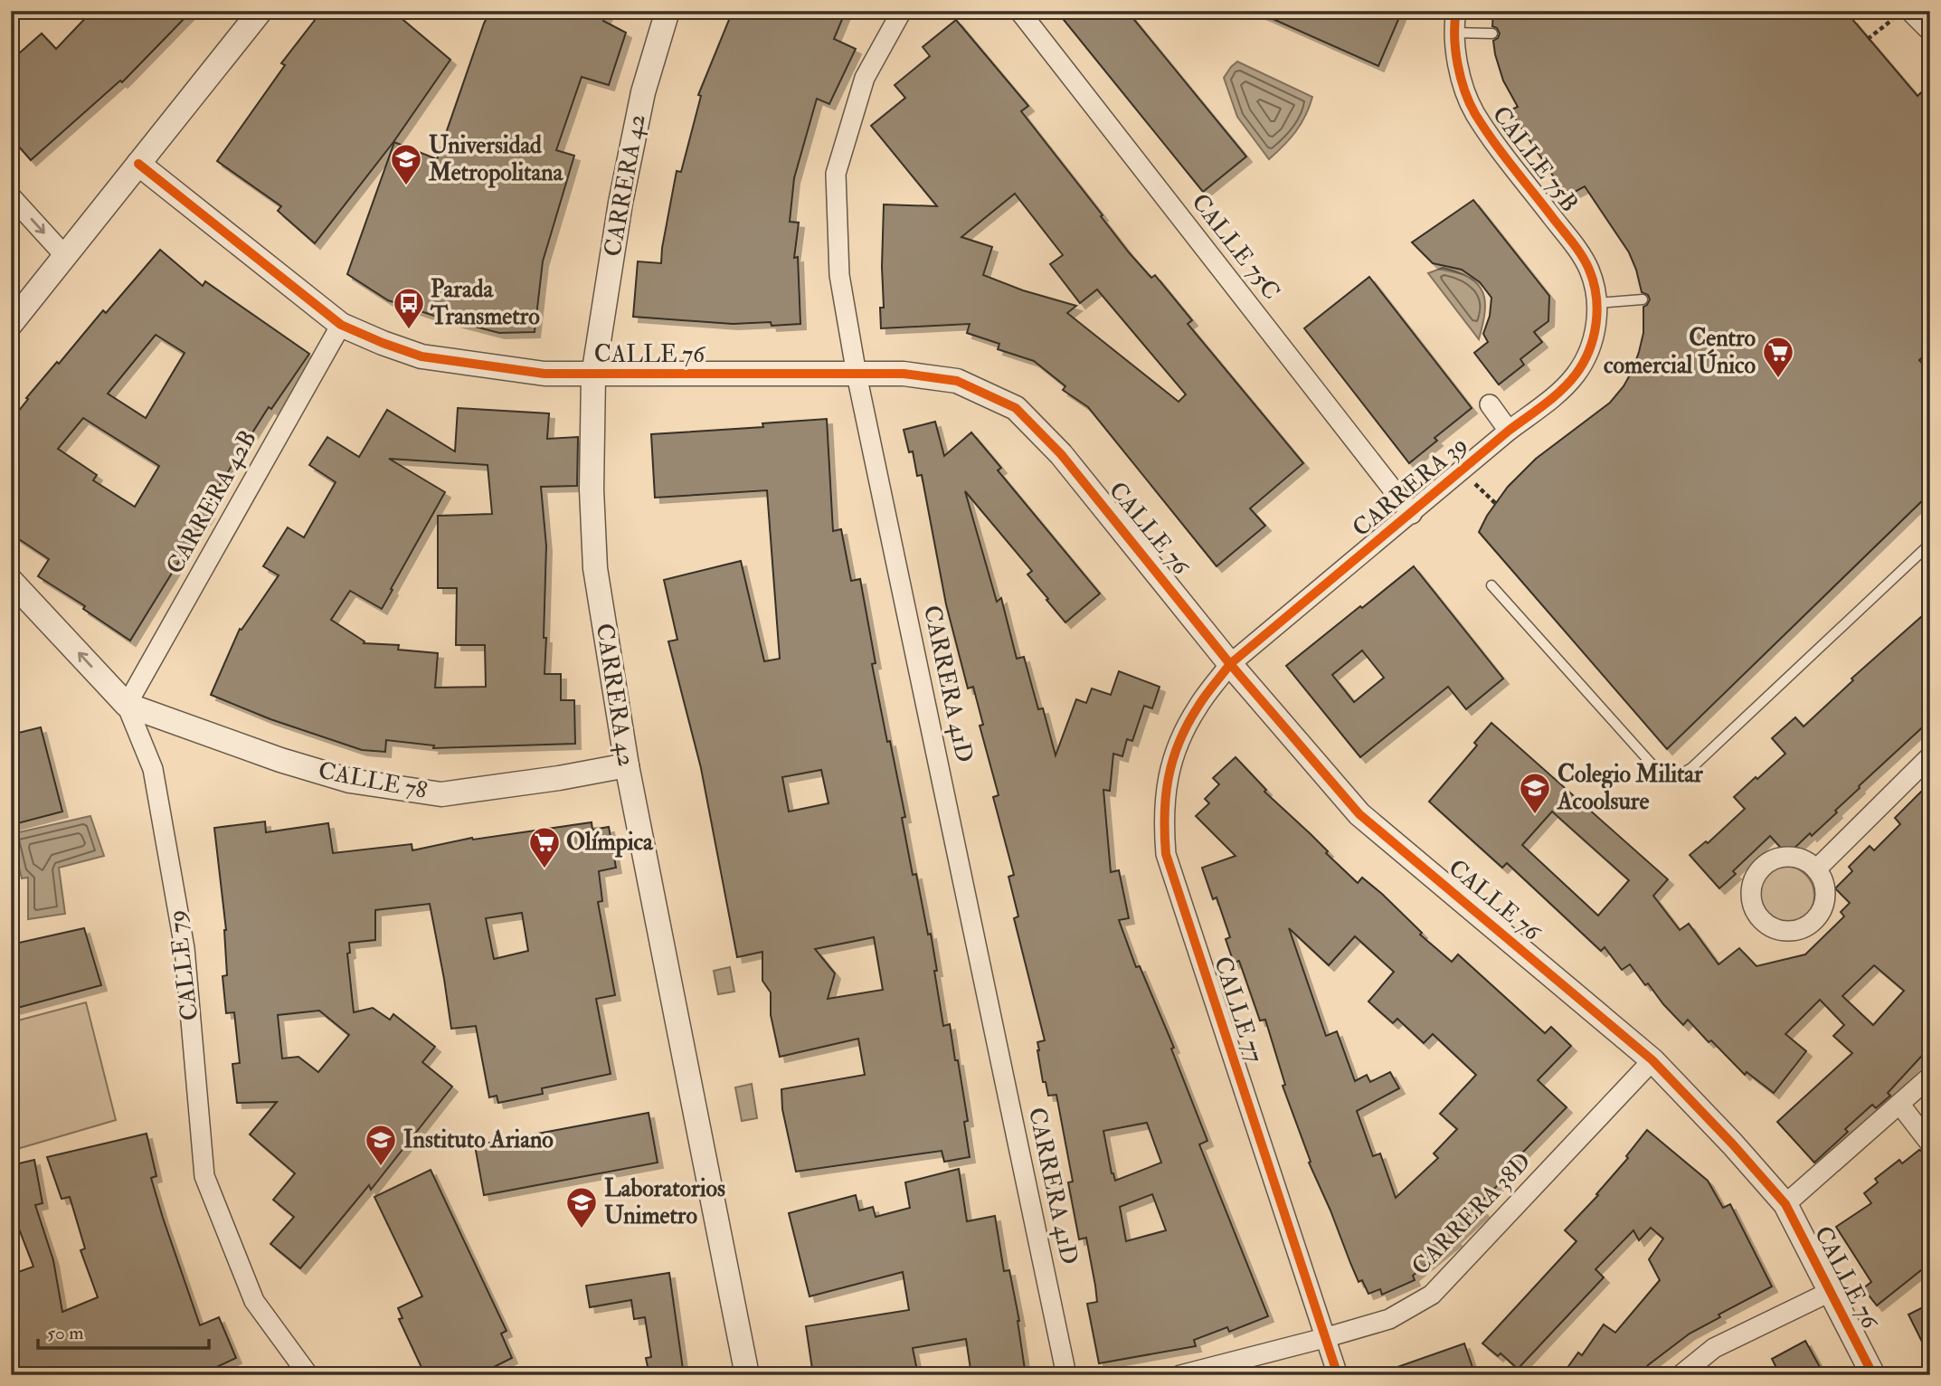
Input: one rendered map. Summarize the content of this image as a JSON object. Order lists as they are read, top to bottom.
{
  "streets": {
    "street": [
      "CALLE 75B",
      "CARRERA 42",
      "CALLE 75C",
      "CALLE 76",
      "CARRERA 39",
      "CARRERA 42B",
      "CARRERA 41D",
      "CALLE 78",
      "CALLE 79",
      "CALLE 77",
      "CARRERA 38D"
    ]
  },
  "crossings": [
    ["CALLE 75B", "CARRERA 39"],
    ["CARRERA 42", "CALLE 76"],
    ["CARRERA 42", "CALLE 78"],
    ["CALLE 75C", "CARRERA 39"],
    ["CALLE 76", "CARRERA 39"],
    ["CALLE 76", "CARRERA 42B"],
    ["CALLE 76", "CARRERA 41D"],
    ["CALLE 76", "CALLE 77"],
    ["CALLE 76", "CARRERA 38D"],
    ["CARRERA 39", "CALLE 77"],
    ["CARRERA 42B", "CALLE 78"],
    ["CARRERA 42B", "CALLE 79"],
    ["CALLE 78", "CALLE 79"],
    ["CALLE 77", "CARRERA 38D"]
  ],
  "places": {
    "school or university": [
      "Universidad Metropolitana",
      "Colegio Militar Acoolsure",
      "Instituto Ariano",
      "Laboratorios Unimetro"
    ],
    "bus stop": ["Parada Transmetro"],
    "supermarket": ["Centro comercial Único", "Olímpica"]
  },
  "scale_bar": "50 m"
}
